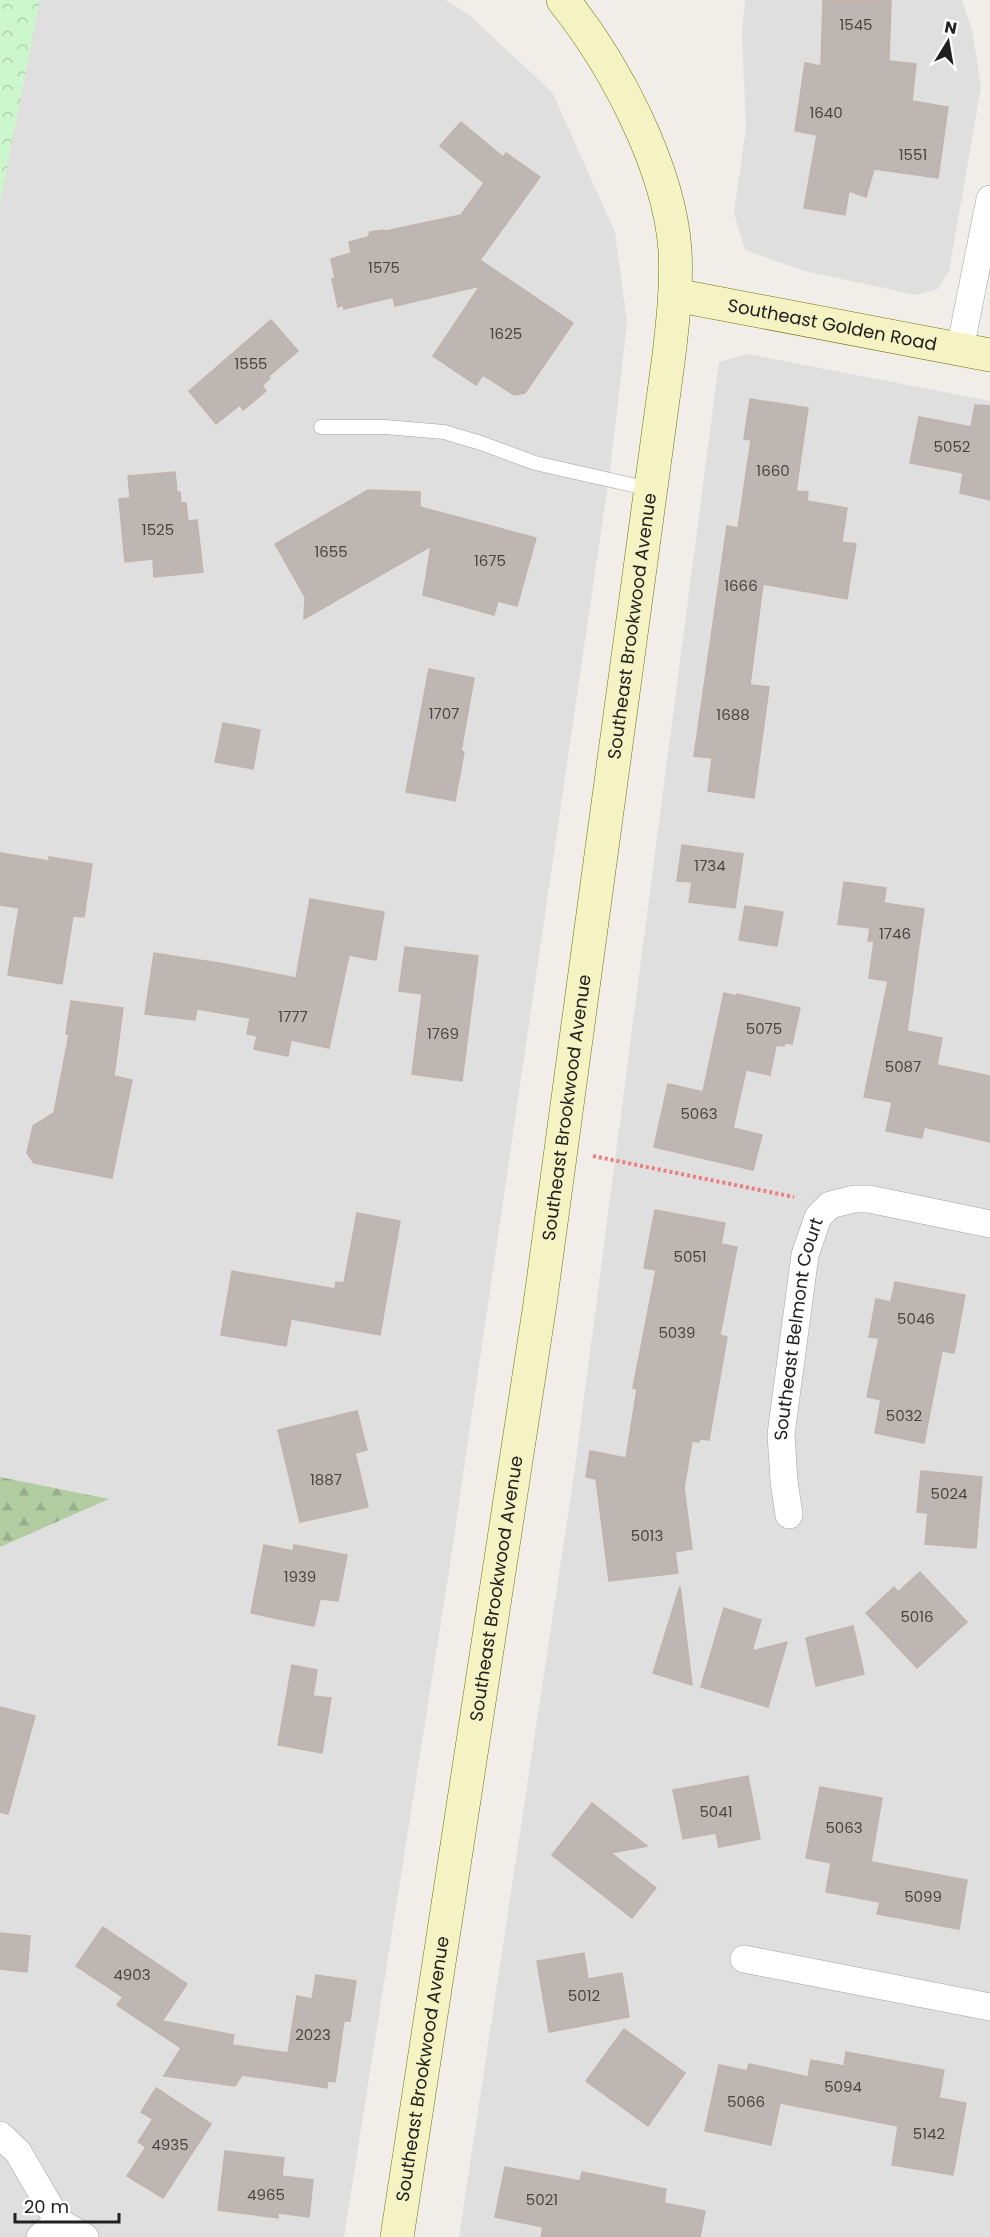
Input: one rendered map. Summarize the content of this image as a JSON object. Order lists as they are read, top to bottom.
{
  "streets": {
    "main road": ["Southeast Golden Road", "Southeast Brookwood Avenue"],
    "street": ["Southeast Belmont Court"]
  },
  "crossings": [
    ["Southeast Golden Road", "Southeast Brookwood Avenue"]
  ],
  "house_numbers": [
    "1545",
    "1640",
    "1551",
    "1575",
    "1625",
    "1555",
    "5052",
    "1660",
    "1525",
    "1655",
    "1675",
    "1666",
    "1707",
    "1688",
    "1734",
    "1746",
    "1777",
    "5075",
    "1769",
    "5087",
    "5063",
    "5051",
    "5046",
    "5039",
    "5032",
    "1887",
    "5024",
    "5013",
    "1939",
    "5016",
    "5041",
    "5063",
    "5099",
    "4903",
    "5012",
    "2023",
    "5094",
    "5066",
    "5142",
    "4935",
    "4965",
    "5021"
  ],
  "scale_bar": "20 m",
  "north": "top"
}
